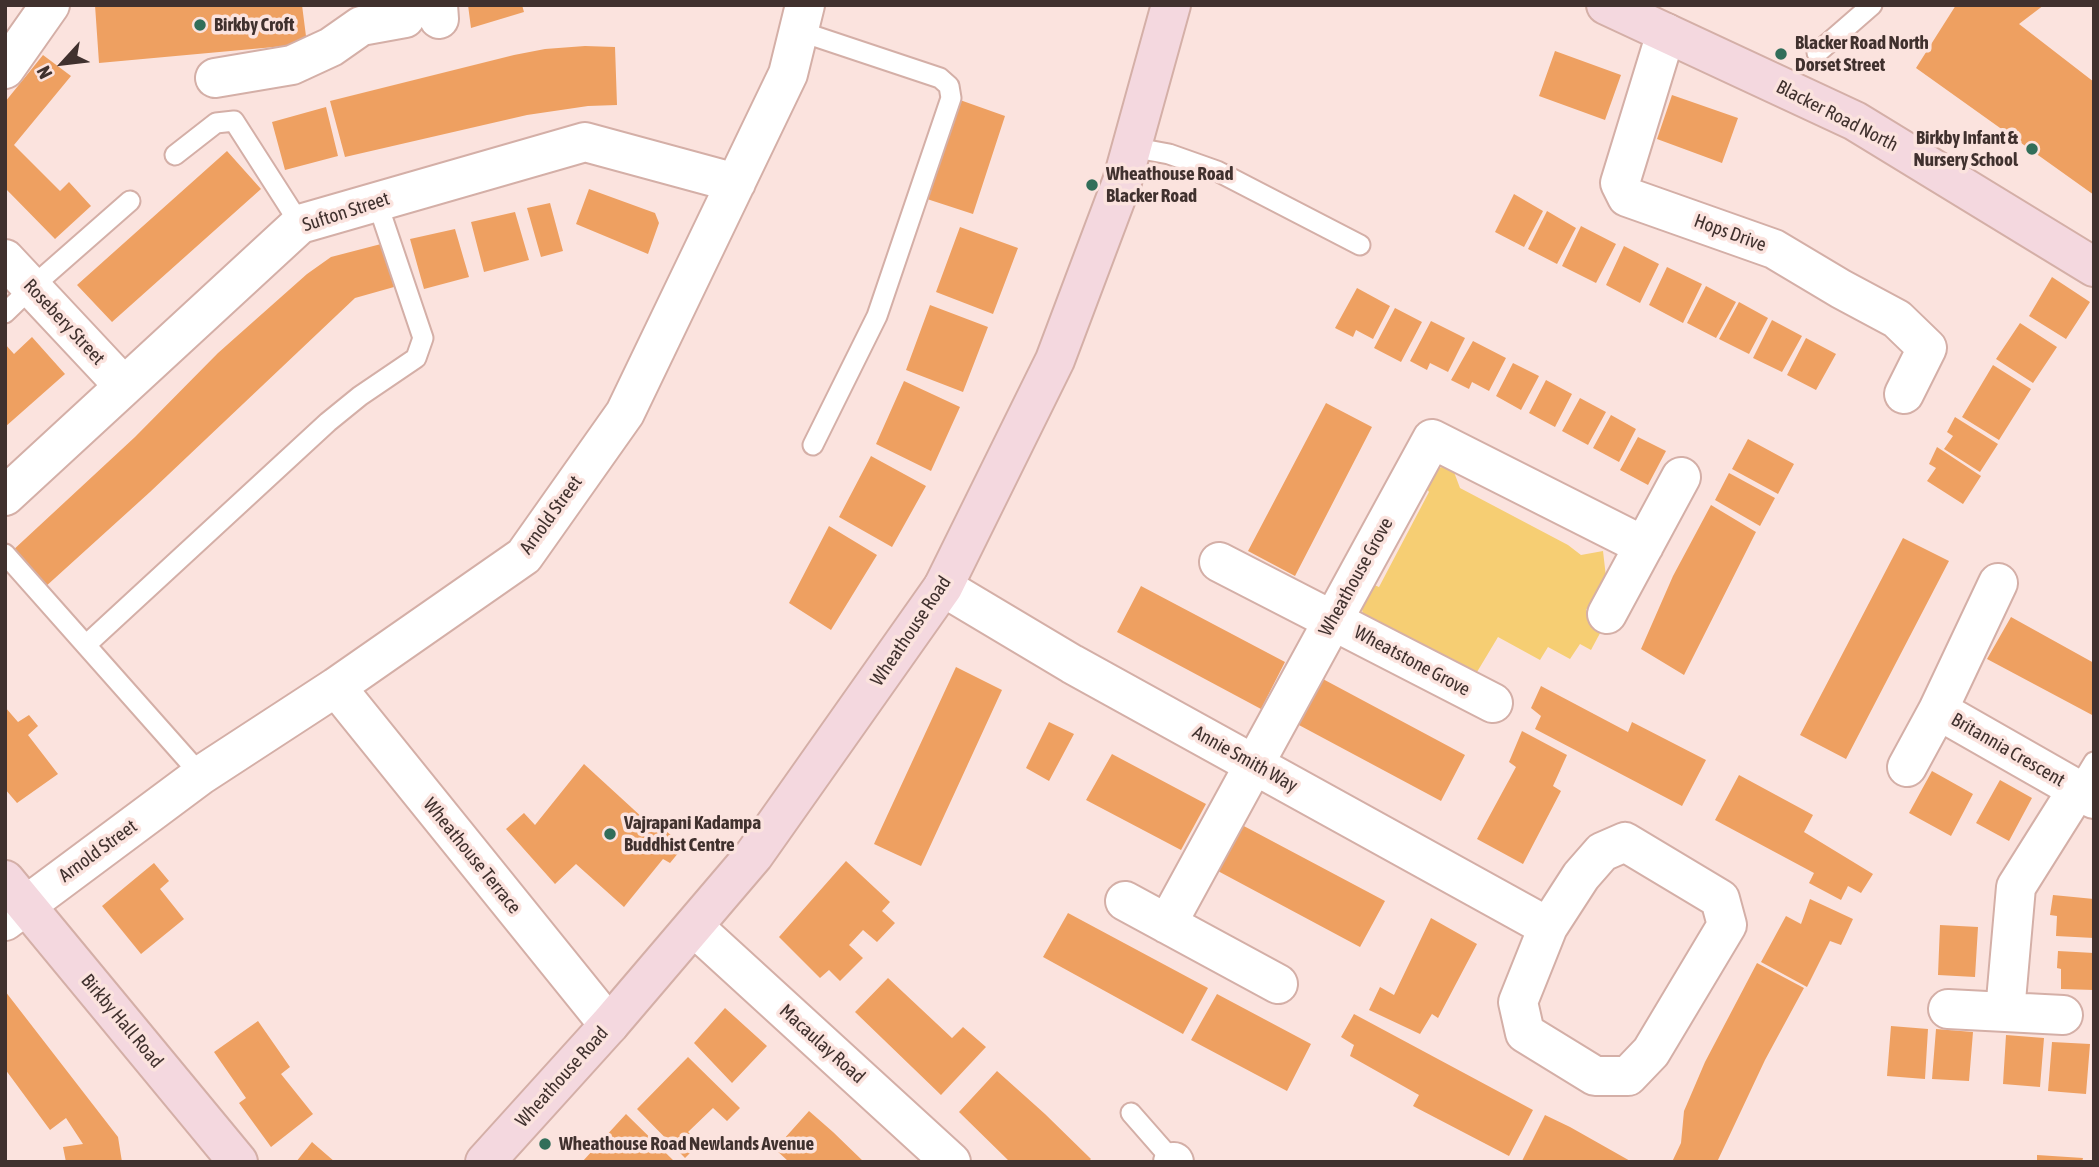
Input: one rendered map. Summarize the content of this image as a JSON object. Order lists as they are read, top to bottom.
{
  "streets": {
    "street": [
      "Blacker Road North",
      "Sufton Street",
      "Hops Drive",
      "Rosebery Street",
      "Arnold Street",
      "Wheathouse Grove",
      "Wheathouse Road",
      "Wheatstone Grove",
      "Britannia Crescent",
      "Annie Smith Way",
      "Wheathouse Terrace",
      "Birkby Hall Road",
      "Macaulay Road"
    ]
  },
  "crossings": [
    ["Blacker Road North", "Hops Drive"],
    ["Sufton Street", "Rosebery Street"],
    ["Sufton Street", "Arnold Street"],
    ["Arnold Street", "Wheathouse Terrace"],
    ["Arnold Street", "Birkby Hall Road"],
    ["Wheathouse Grove", "Wheatstone Grove"],
    ["Wheathouse Grove", "Annie Smith Way"],
    ["Wheathouse Road", "Annie Smith Way"],
    ["Wheathouse Road", "Wheathouse Terrace"],
    ["Wheathouse Road", "Macaulay Road"]
  ],
  "places": [
    "Birkby Croft",
    "Blacker Road North Dorset Street",
    "Birkby Infant & Nursery School",
    "Wheathouse Road Blacker Road",
    "Vajrapani Kadampa Buddhist Centre",
    "Wheathouse Road Newlands Avenue"
  ],
  "north": "bottom left"
}
